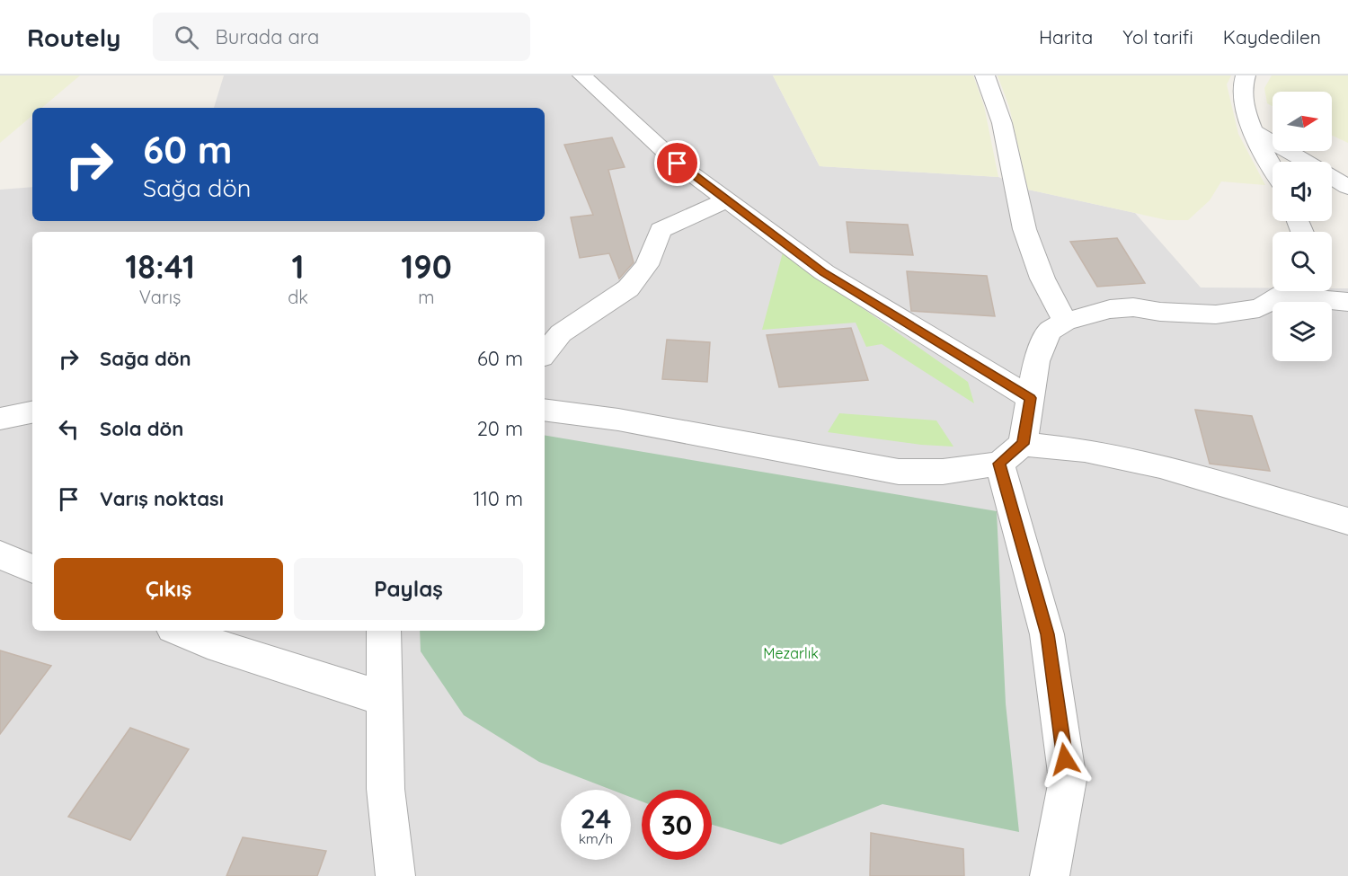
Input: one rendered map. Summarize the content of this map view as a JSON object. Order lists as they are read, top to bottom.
{
  "parks": ["Mezarlık"],
  "north": "right",
  "page": {
    "header": "Routely",
    "search": "Burada ara",
    "nav": ["Harita", "Yol tarifi", "Kaydedilen"],
    "turn": ["60 m", "Sağa dön"],
    "eta": [
      "18:41",
      "Varış",
      "1",
      "dk",
      "190",
      "m"
    ],
    "list": [
      {
        "name": "Sağa dön",
        "value": "60 m"
      },
      {
        "name": "Sola dön",
        "value": "20 m"
      },
      {
        "name": "Varış noktası",
        "value": "110 m"
      }
    ],
    "buttons": ["Çıkış", "Paylaş"],
    "speed": "24 km/h",
    "limit": "30"
  }
}
